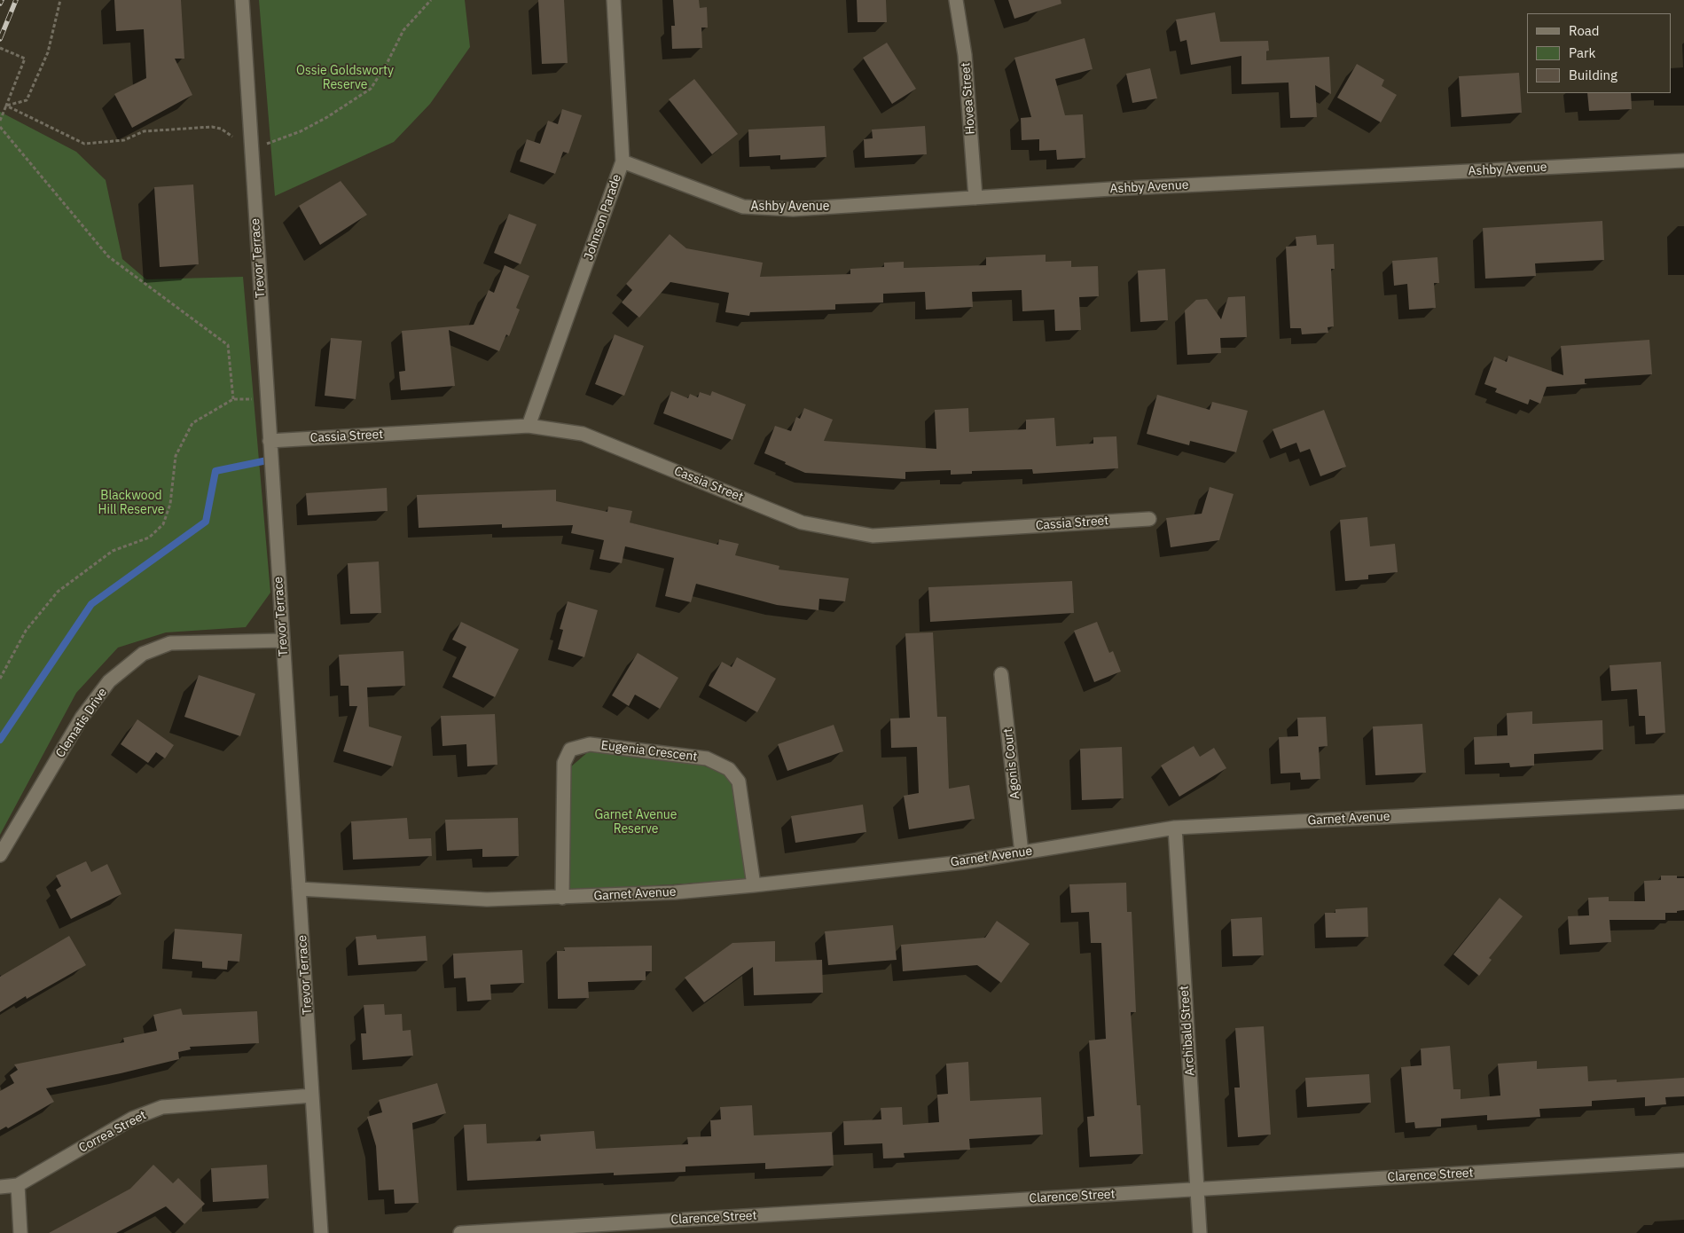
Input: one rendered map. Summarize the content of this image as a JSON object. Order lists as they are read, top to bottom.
{
  "streets": {
    "street": [
      "Hovea Street",
      "Ashby Avenue",
      "Johnson Parade",
      "Trevor Terrace",
      "Cassia Street",
      "Clematis Drive",
      "Eugenia Crescent",
      "Agonis Court",
      "Garnet Avenue",
      "Archibald Street",
      "Correa Street",
      "Clarence Street"
    ]
  },
  "crossings": [
    ["Hovea Street", "Ashby Avenue"],
    ["Ashby Avenue", "Johnson Parade"],
    ["Johnson Parade", "Cassia Street"],
    ["Trevor Terrace", "Cassia Street"],
    ["Trevor Terrace", "Clematis Drive"],
    ["Trevor Terrace", "Garnet Avenue"],
    ["Trevor Terrace", "Correa Street"],
    ["Eugenia Crescent", "Garnet Avenue"],
    ["Agonis Court", "Garnet Avenue"],
    ["Garnet Avenue", "Archibald Street"],
    ["Archibald Street", "Clarence Street"]
  ],
  "parks": ["Ossie Goldsworty Reserve", "Blackwood Hill Reserve", "Garnet Avenue Reserve"],
  "legend": ["Road", "Park", "Building"]
}
